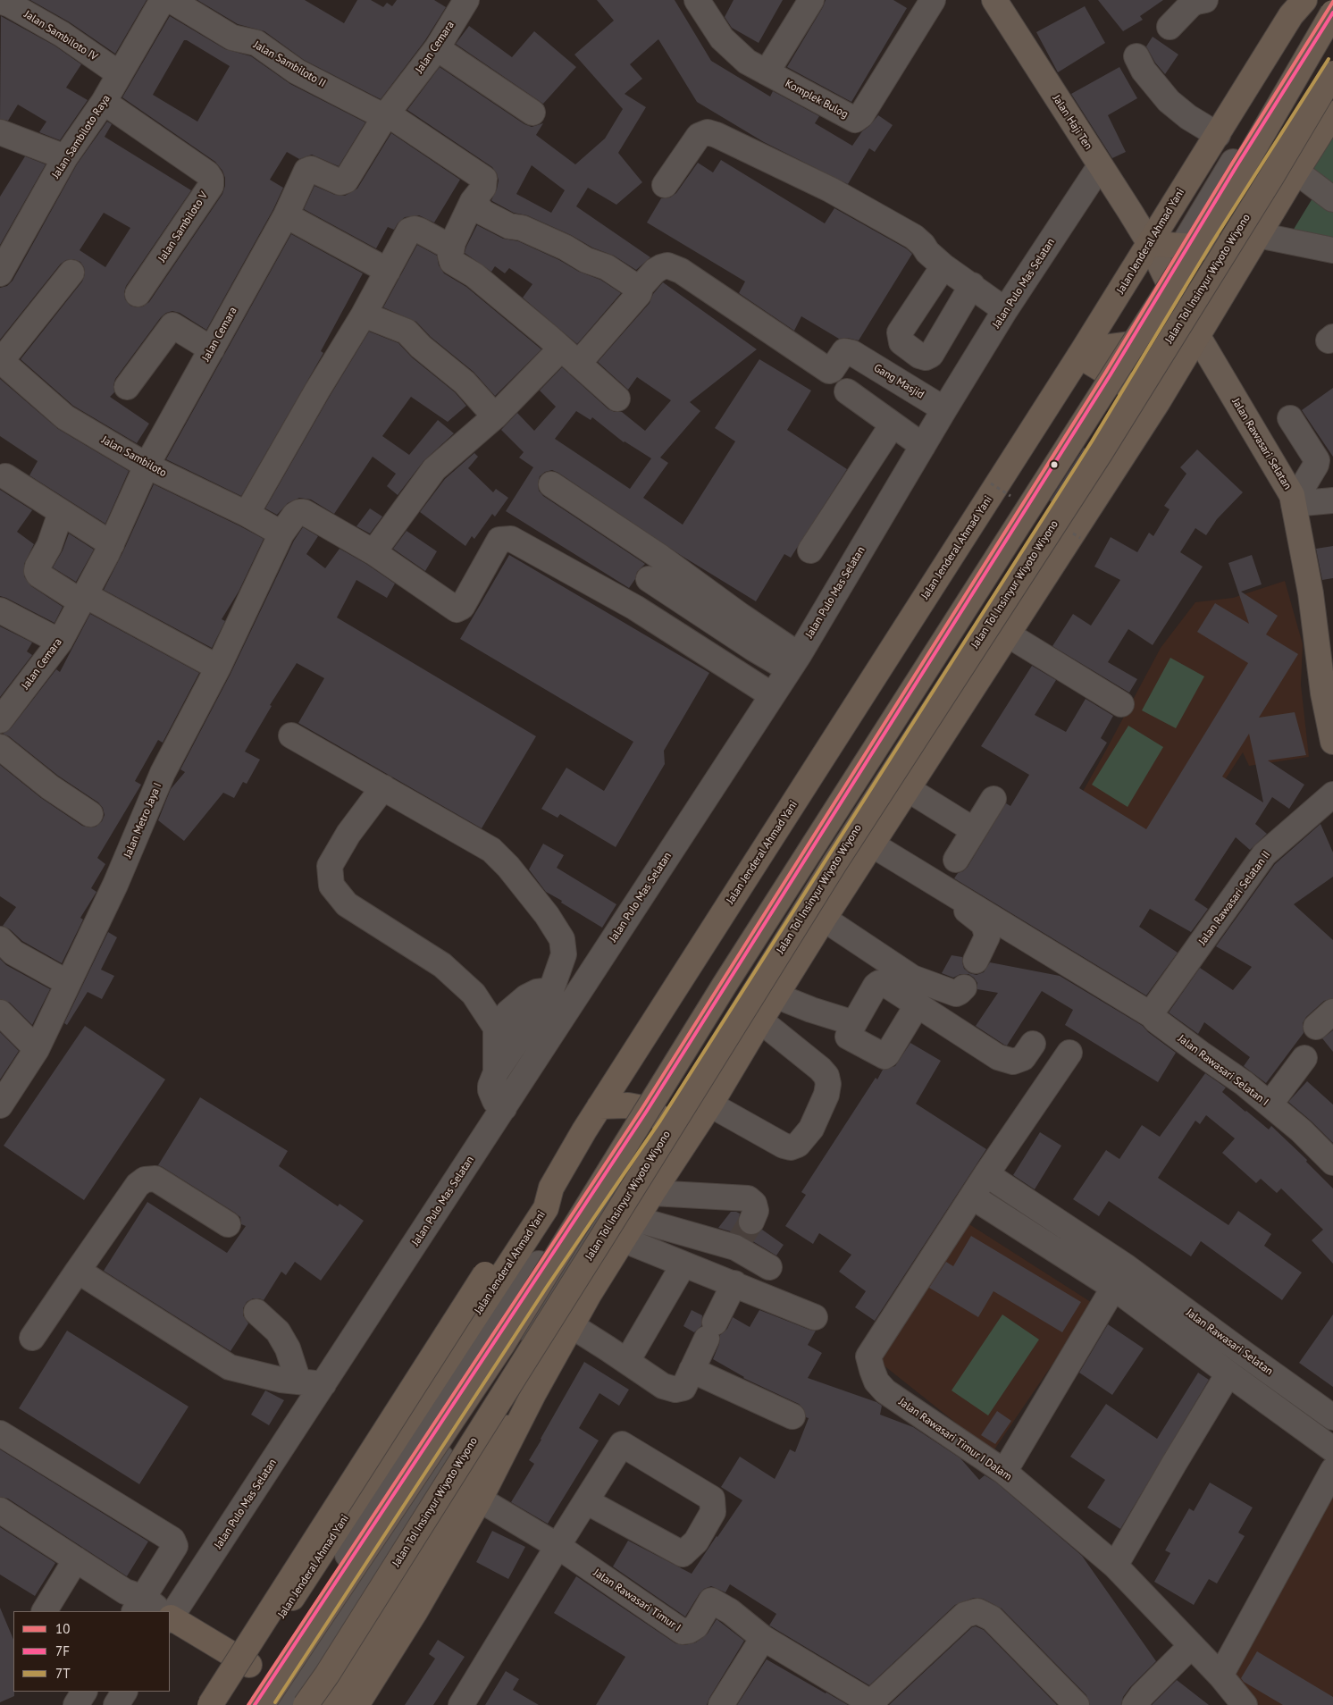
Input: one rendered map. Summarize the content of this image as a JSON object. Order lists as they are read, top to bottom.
{
  "streets": {
    "highway": ["Jalan Jenderal Ahmad Yani", "Jalan Tol Insinyur Wiyoto Wiyono"],
    "main road": ["Jalan Haji Ten", "Jalan Rawasari Selatan"],
    "street": [
      "Jalan Sambiloto IV",
      "Jalan Cemara",
      "Jalan Sambiloto II",
      "Komplek Bulog",
      "Jalan Sambiloto Raya",
      "Jalan Sambiloto V",
      "Jalan Pulo Mas Selatan",
      "Gang Masjid",
      "Jalan Sambiloto",
      "Jalan Metro Jaya I",
      "Jalan Rawasari Selatan II",
      "Jalan Rawasari Selatan I",
      "Jalan Rawasari Timur I Dalam",
      "Jalan Rawasari Timur I"
    ]
  },
  "crossings": [
    ["Jalan Sambiloto IV", "Jalan Sambiloto Raya"],
    ["Jalan Cemara", "Jalan Sambiloto II"],
    ["Jalan Cemara", "Jalan Sambiloto"],
    ["Jalan Sambiloto II", "Jalan Sambiloto Raya"],
    ["Jalan Haji Ten", "Jalan Jenderal Ahmad Yani"],
    ["Jalan Haji Ten", "Jalan Pulo Mas Selatan"],
    ["Jalan Haji Ten", "Jalan Rawasari Selatan"],
    ["Jalan Sambiloto Raya", "Jalan Sambiloto V"],
    ["Jalan Jenderal Ahmad Yani", "Jalan Rawasari Selatan"],
    ["Jalan Pulo Mas Selatan", "Gang Masjid"],
    ["Jalan Pulo Mas Selatan", "Jalan Metro Jaya I"],
    ["Jalan Sambiloto", "Jalan Metro Jaya I"],
    ["Jalan Rawasari Selatan II", "Jalan Rawasari Selatan I"]
  ],
  "lines": ["transit line 10", "transit line 7F", "transit line 7T"],
  "legend": ["10", "7F", "7T"]
}
